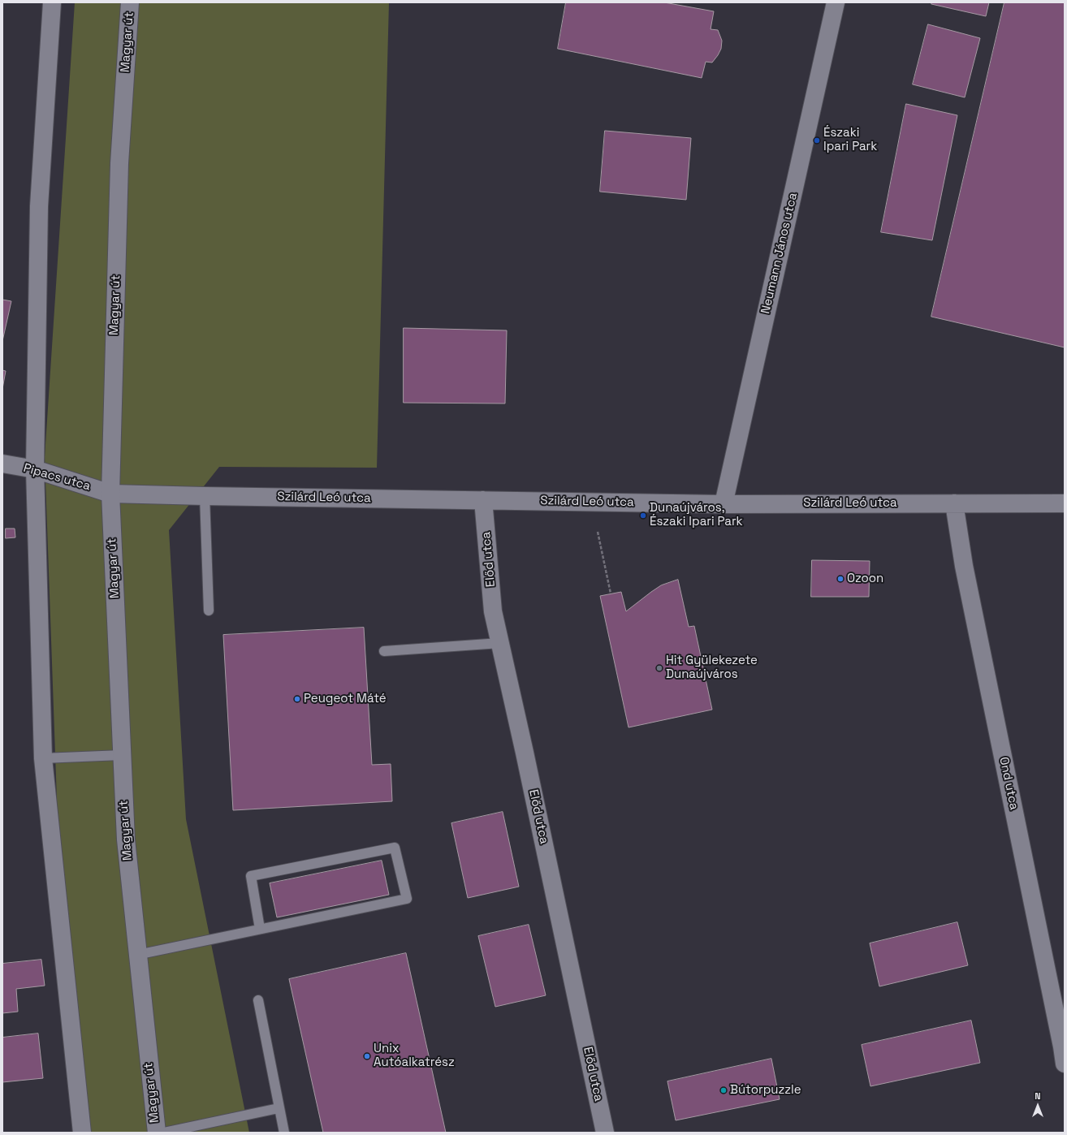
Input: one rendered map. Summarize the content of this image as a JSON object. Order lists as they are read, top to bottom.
{
  "streets": {
    "street": [
      "Magyar út",
      "Neumann János utca",
      "Pipacs utca",
      "Szilárd Leó utca",
      "Előd utca",
      "Ond utca"
    ]
  },
  "crossings": [
    ["Magyar út", "Pipacs utca"],
    ["Magyar út", "Szilárd Leó utca"],
    ["Neumann János utca", "Szilárd Leó utca"],
    ["Pipacs utca", "Szilárd Leó utca"],
    ["Szilárd Leó utca", "Előd utca"],
    ["Szilárd Leó utca", "Ond utca"]
  ],
  "places": [
    "Északi Ipari Park",
    "Dunaújváros, Északi Ipari Park",
    "Ozoon",
    "Hit Gyülekezete Dunaújváros",
    "Peugeot Máté",
    "Unix Autóalkatrész",
    "Bútorpuzzle"
  ],
  "north": "top"
}
